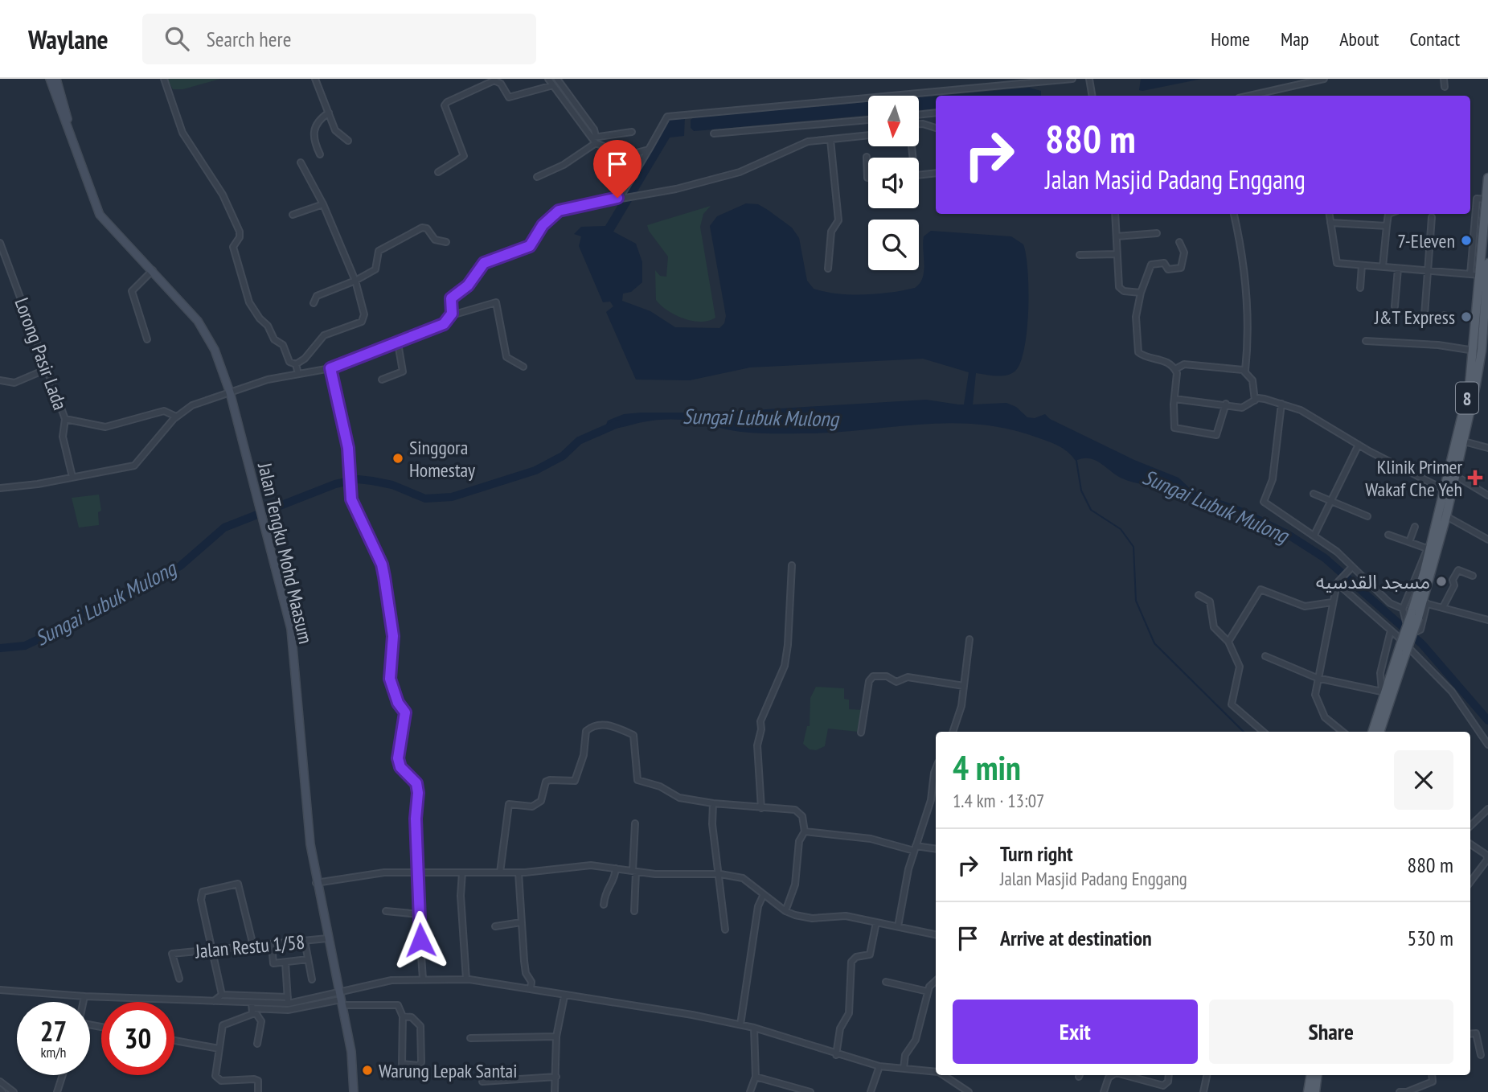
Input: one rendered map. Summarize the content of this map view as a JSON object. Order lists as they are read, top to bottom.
{
  "streets": {
    "main road": ["8", "Jalan Tengku Mohd Maasum"],
    "street": ["Lorong Pasir Lada", "Jalan Restu 1/58"]
  },
  "crossings": [
    ["Jalan Tengku Mohd Maasum", "Jalan Restu 1/58"]
  ],
  "water": ["Sungai Lubuk Mulong"],
  "places": {
    "other": [
      "7-Eleven",
      "J&T Express",
      "Singgora Homestay",
      "مسجد القدسيه",
      "Warung Lepak Santai"
    ],
    "health": ["Klinik Primer Wakaf Che Yeh"]
  },
  "north": "bottom",
  "page": {
    "header": "Waylane",
    "search": "Search here",
    "nav": [
      "Home",
      "Map",
      "About",
      "Contact"
    ],
    "turn": ["880 m", "Jalan Masjid Padang Enggang"],
    "heading": ["4 min", "1.4 km · 13:07"],
    "list": [
      {
        "name": "Turn right",
        "note": "Jalan Masjid Padang Enggang",
        "value": "880 m"
      },
      {
        "name": "Arrive at destination",
        "value": "530 m"
      }
    ],
    "buttons": ["Exit", "Share"],
    "speed": "27 km/h",
    "limit": "30"
  }
}
